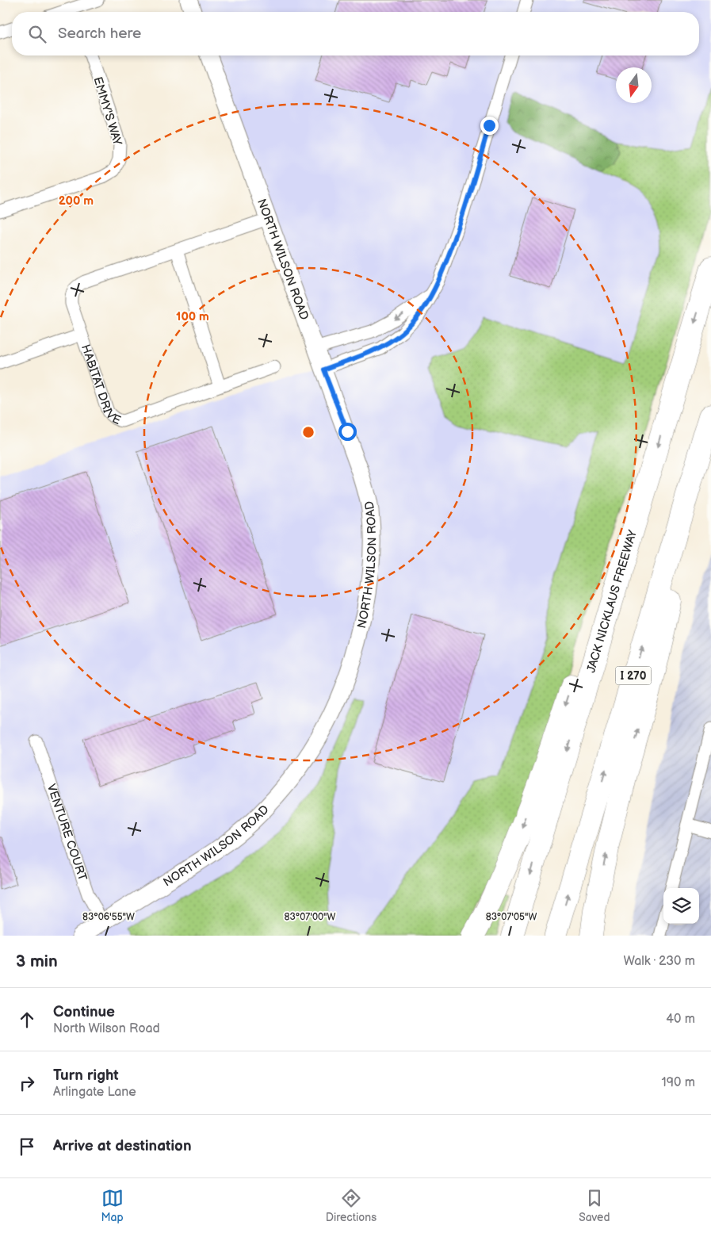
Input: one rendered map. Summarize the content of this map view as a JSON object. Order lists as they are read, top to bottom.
{
  "streets": {
    "highway": ["JACK NICKLAUS FREEWAY", "I 270"],
    "main road": ["NORTH WILSON ROAD"],
    "street": ["EMMY'S WAY", "HABITAT DRIVE", "VENTURE COURT"]
  },
  "crossings": [
    ["NORTH WILSON ROAD", "HABITAT DRIVE"],
    ["NORTH WILSON ROAD", "VENTURE COURT"]
  ],
  "north": "bottom",
  "page": {
    "search": "Search here",
    "heading": ["3 min", "Walk · 230 m"],
    "list": [
      ["Continue", "North Wilson Road", "40 m"],
      ["Turn right", "Arlingate Lane", "190 m"],
      "Arrive at destination"
    ],
    "nav": ["Map", "Directions", "Saved"]
  },
  "coordinates": ["83°06'55\"W", "83°07'00\"W", "83°07'05\"W"],
  "rings": ["200 m", "100 m"]
}
